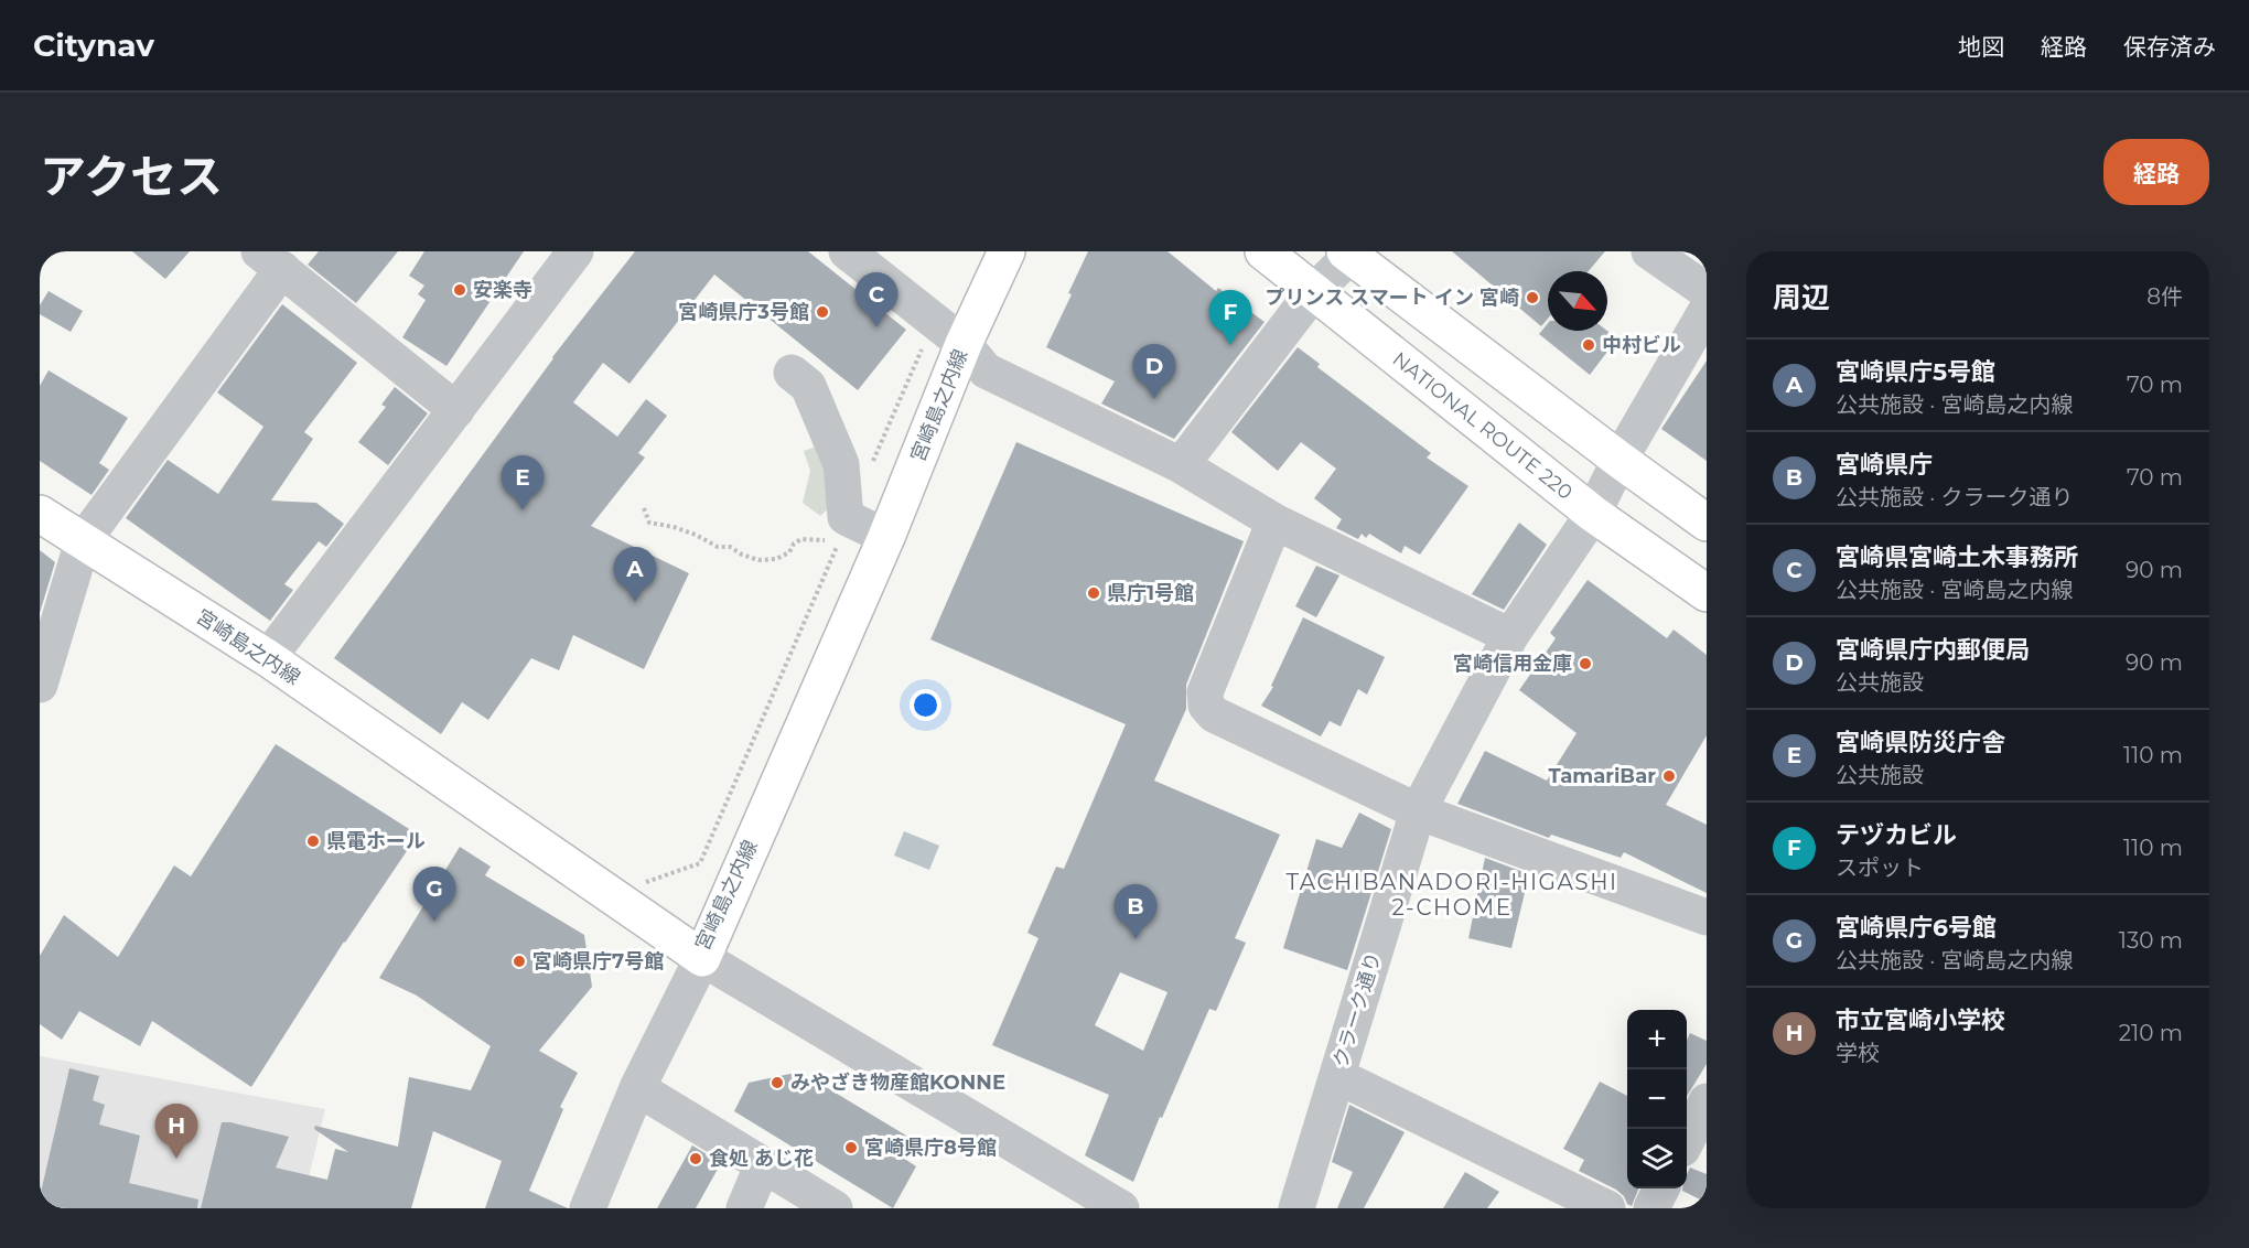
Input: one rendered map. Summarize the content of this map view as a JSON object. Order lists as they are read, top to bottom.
{
  "streets": {
    "main road": ["宮崎島之内線", "NATIONAL ROUTE 220"],
    "street": ["クラーク通り"]
  },
  "crossings": [
    ["NATIONAL ROUTE 220", "クラーク通り"]
  ],
  "districts": ["TACHIBANADORI-HIGASHI 2-CHOME"],
  "places": [
    "安楽寺",
    "プリンス スマート イン 宮崎",
    "宮崎県庁3号館",
    "中村ビル",
    "県庁1号館",
    "宮崎信用金庫",
    "TamariBar",
    "県電ホール",
    "宮崎県庁7号館",
    "みやざき物産館KONNE",
    "宮崎県庁8号館",
    "食処 あじ花"
  ],
  "north": "bottom right",
  "page": {
    "header": "Citynav",
    "nav": ["地図", "経路", "保存済み"],
    "title": "アクセス",
    "buttons": "経路",
    "heading": ["周辺", "8件"],
    "pins": [
      "C",
      "F",
      "D",
      "E",
      "A",
      "G",
      "B",
      "H"
    ],
    "list": [
      {
        "mark": "A",
        "name": "宮崎県庁5号館",
        "note": "公共施設 · 宮崎島之内線",
        "value": "70 m"
      },
      {
        "mark": "B",
        "name": "宮崎県庁",
        "note": "公共施設 · クラーク通り",
        "value": "70 m"
      },
      {
        "mark": "C",
        "name": "宮崎県宮崎土木事務所",
        "note": "公共施設 · 宮崎島之内線",
        "value": "90 m"
      },
      {
        "mark": "D",
        "name": "宮崎県庁内郵便局",
        "note": "公共施設",
        "value": "90 m"
      },
      {
        "mark": "E",
        "name": "宮崎県防災庁舎",
        "note": "公共施設",
        "value": "110 m"
      },
      {
        "mark": "F",
        "name": "テヅカビル",
        "note": "スポット",
        "value": "110 m"
      },
      {
        "mark": "G",
        "name": "宮崎県庁6号館",
        "note": "公共施設 · 宮崎島之内線",
        "value": "130 m"
      },
      {
        "mark": "H",
        "name": "市立宮崎小学校",
        "note": "学校",
        "value": "210 m"
      }
    ],
    "map_buttons": ["+", "−"]
  }
}
